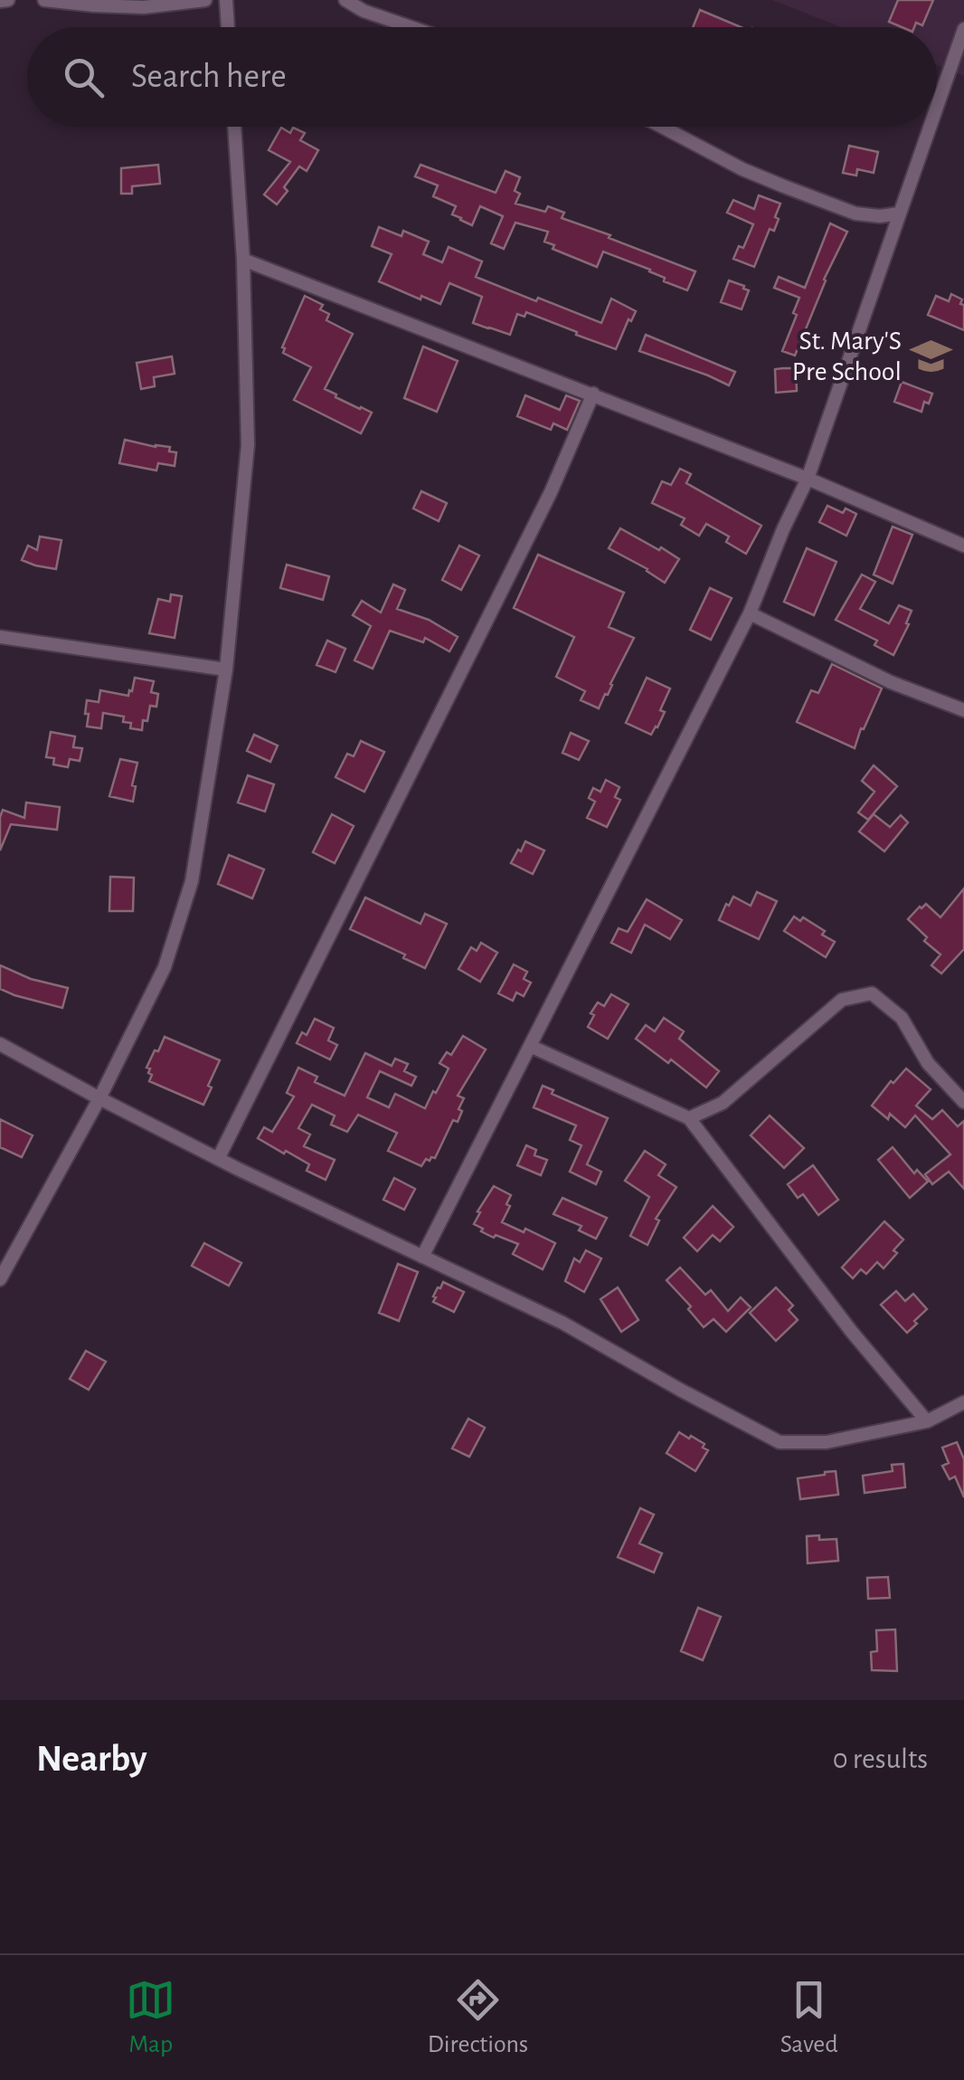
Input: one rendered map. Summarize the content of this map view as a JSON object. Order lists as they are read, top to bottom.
{
  "places": {
    "school or university": ["St. Mary'S Pre School"]
  },
  "page": {
    "search": "Search here",
    "heading": ["Nearby", "0 results"],
    "nav": ["Map", "Directions", "Saved"]
  }
}
